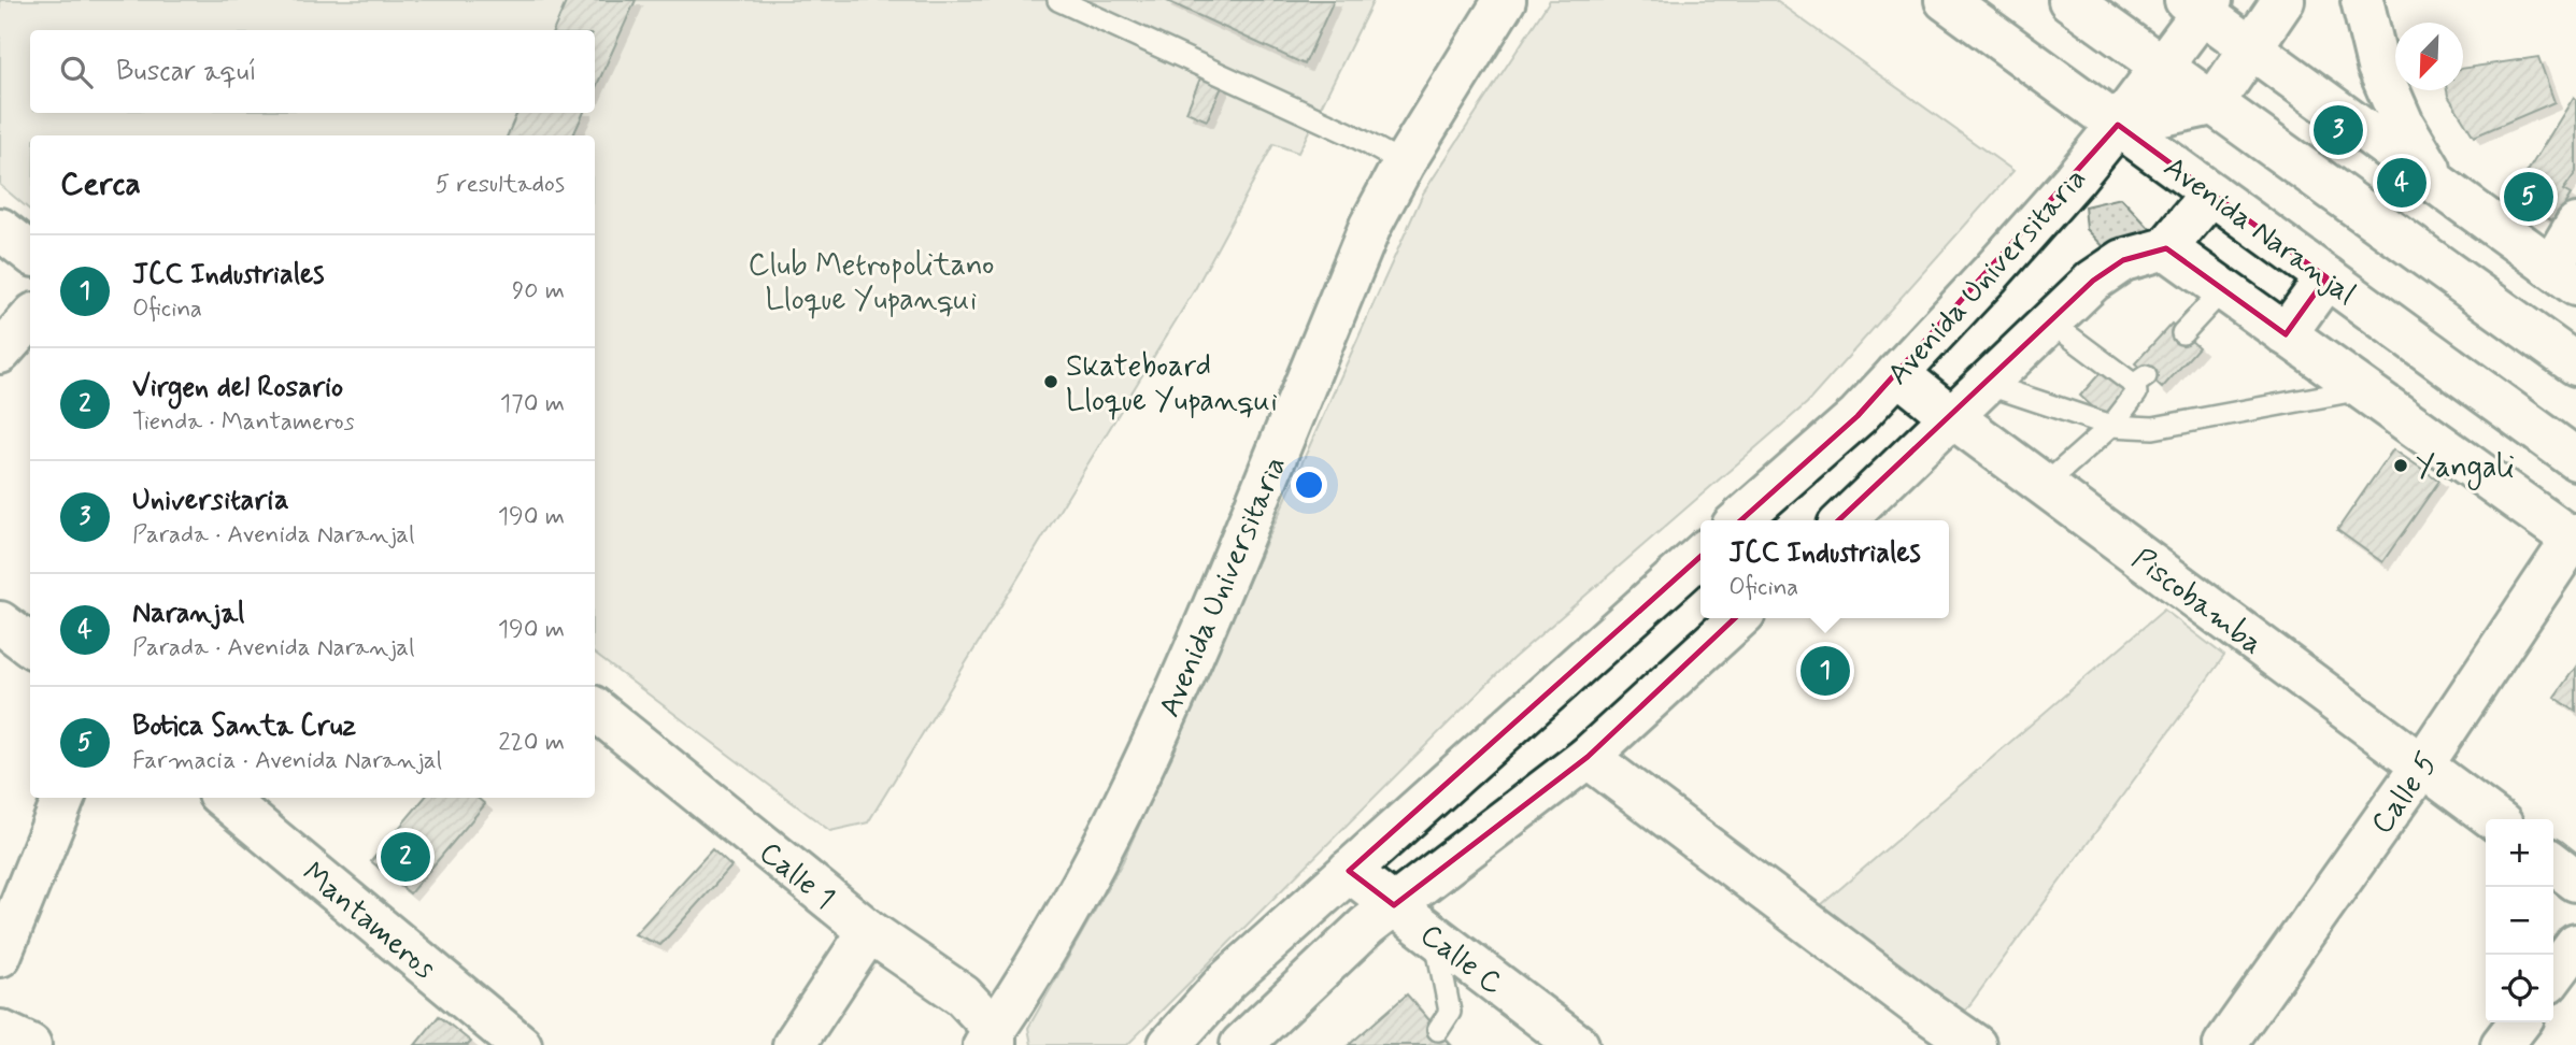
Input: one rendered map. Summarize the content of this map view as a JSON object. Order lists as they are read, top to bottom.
{
  "streets": {
    "main road": [
      "Avenida Naranjal",
      "Avenida Universitaria",
      "Piscobamba",
      "Calle 5",
      "Calle 1",
      "Mantameros",
      "Calle C"
    ]
  },
  "crossings": [
    ["Avenida Naranjal", "Avenida Universitaria"],
    ["Avenida Universitaria", "Piscobamba"],
    ["Avenida Universitaria", "Calle 1"],
    ["Piscobamba", "Calle 5"]
  ],
  "parks": ["Club Metropolitano Lloque Yupanqui"],
  "places": ["Skateboard Lloque Yupanqui", "Yangali"],
  "north": "bottom left",
  "page": {
    "search": "Buscar aquí",
    "pins": [
      "3",
      "4",
      "5",
      "1",
      "2"
    ],
    "heading": ["Cerca", "5 resultados"],
    "list": [
      {
        "mark": "1",
        "name": "JCC Industriales",
        "note": "Oficina",
        "value": "90 m"
      },
      {
        "mark": "2",
        "name": "Virgen del Rosario",
        "note": "Tienda · Mantameros",
        "value": "170 m"
      },
      {
        "mark": "3",
        "name": "Universitaria",
        "note": "Parada · Avenida Naranjal",
        "value": "190 m"
      },
      {
        "mark": "4",
        "name": "Naranjal",
        "note": "Parada · Avenida Naranjal",
        "value": "190 m"
      },
      {
        "mark": "5",
        "name": "Botica Santa Cruz",
        "note": "Farmacia · Avenida Naranjal",
        "value": "220 m"
      }
    ],
    "popup": ["JCC Industriales", "Oficina"],
    "map_buttons": ["+", "−"]
  }
}
